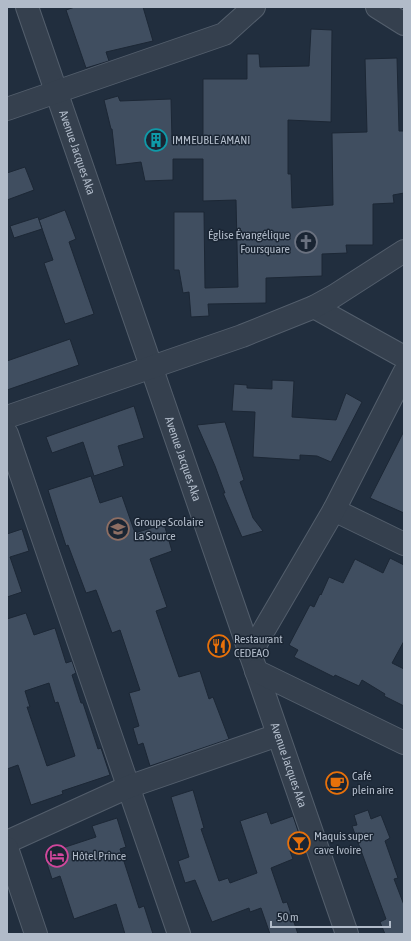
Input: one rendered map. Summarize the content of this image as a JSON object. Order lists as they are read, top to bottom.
{
  "streets": {
    "street": ["Avenue Jacques Aka"]
  },
  "places": {
    "building": ["IMMEUBLE AMANI"],
    "church": ["Église Évangélique Foursquare"],
    "school or university": ["Groupe Scolaire La Source"],
    "restaurant": ["Restaurant CEDEAO"],
    "cafe": ["Café plein aire"],
    "bar": ["Maquis super cave Ivoire"],
    "hotel": ["Hôtel Prince"]
  },
  "scale_bar": "50 m"
}
